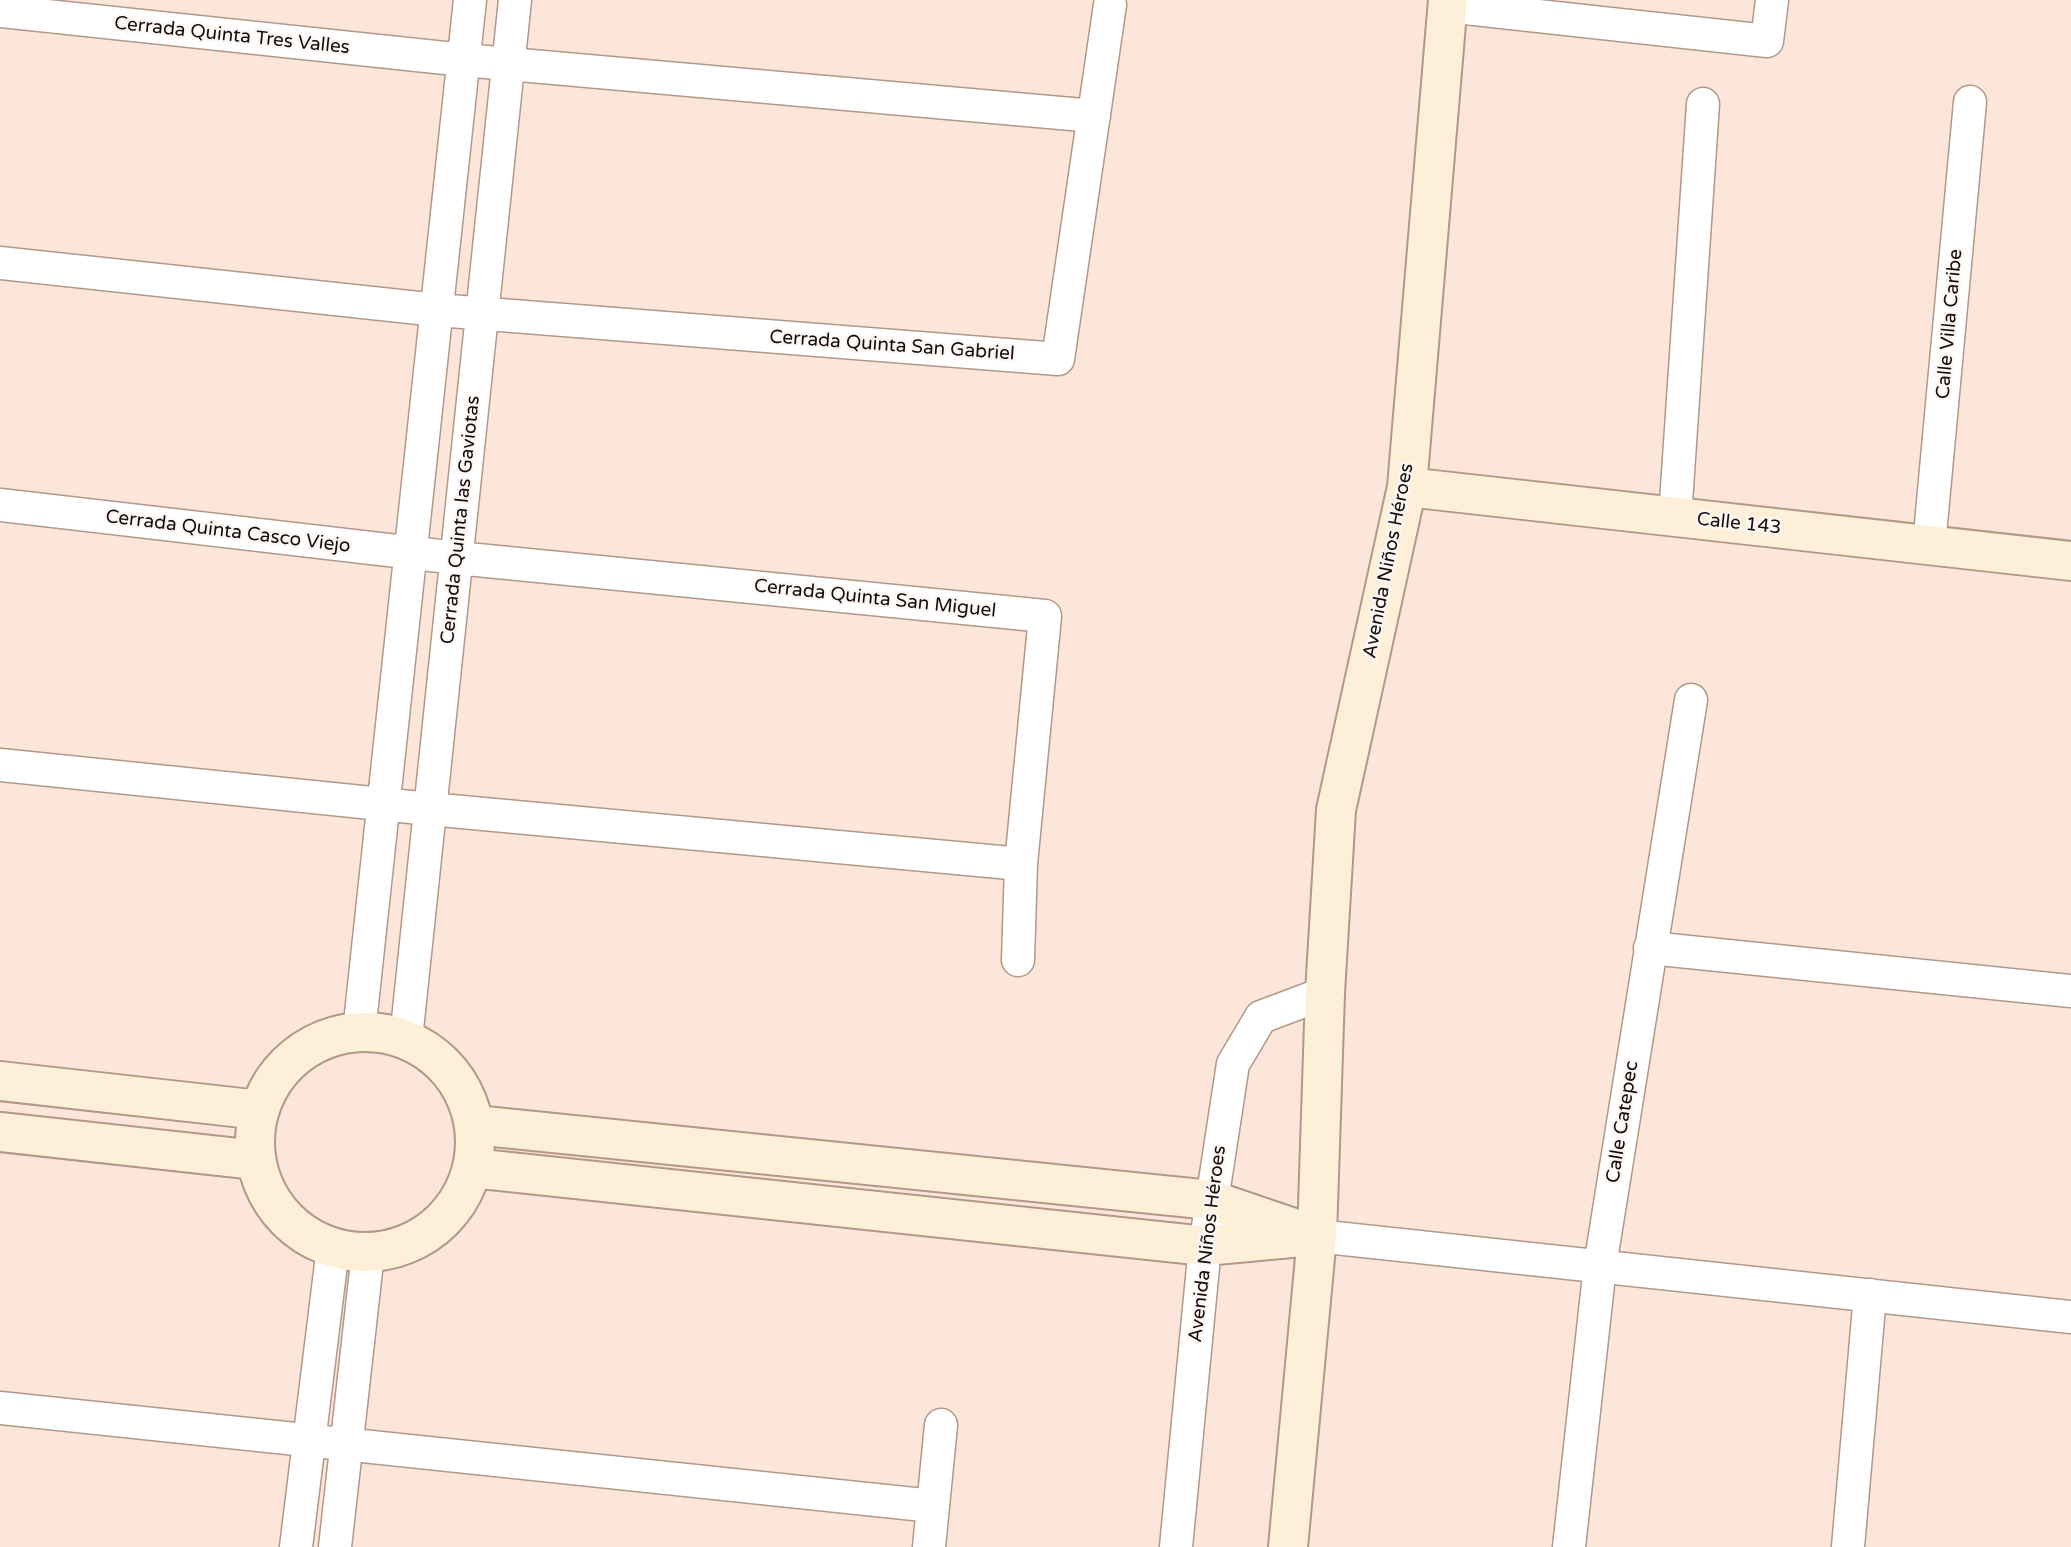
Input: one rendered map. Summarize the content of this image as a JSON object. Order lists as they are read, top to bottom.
{
  "streets": {
    "street": [
      "Cerrada Quinta Tres Valles",
      "Calle Villa Caribe",
      "Cerrada Quinta San Gabriel",
      "Cerrada Quinta las Gaviotas",
      "Calle 143",
      "Cerrada Quinta Casco Viejo",
      "Avenida Niños Héroes",
      "Cerrada Quinta San Miguel",
      "Calle Catepec"
    ]
  },
  "crossings": [
    ["Cerrada Quinta Tres Valles", "Cerrada Quinta las Gaviotas"],
    ["Calle Villa Caribe", "Calle 143"],
    ["Cerrada Quinta San Gabriel", "Cerrada Quinta las Gaviotas"],
    ["Cerrada Quinta las Gaviotas", "Cerrada Quinta Casco Viejo"],
    ["Cerrada Quinta las Gaviotas", "Cerrada Quinta San Miguel"],
    ["Calle 143", "Avenida Niños Héroes"],
    ["Cerrada Quinta Casco Viejo", "Cerrada Quinta San Miguel"]
  ]
}
